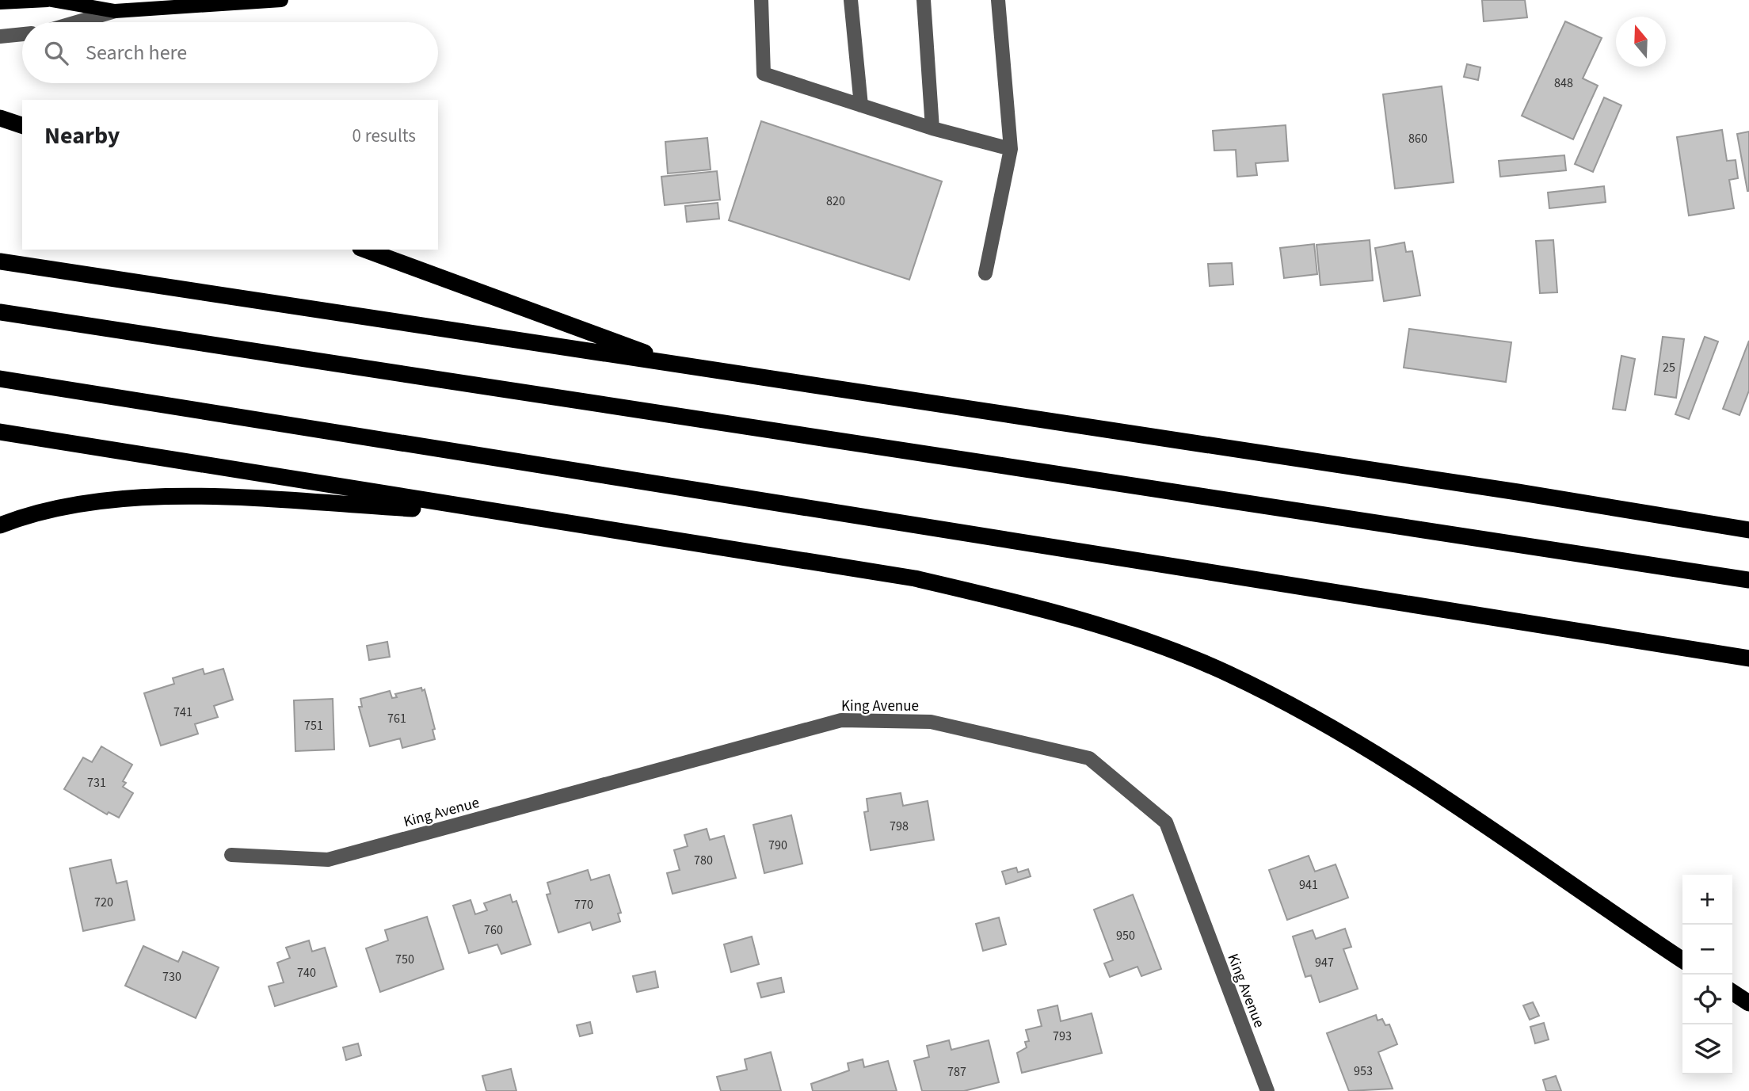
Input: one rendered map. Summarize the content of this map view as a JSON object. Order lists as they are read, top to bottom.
{
  "streets": {
    "street": ["King Avenue"]
  },
  "house_numbers": [
    "848",
    "860",
    "820",
    "25",
    "741",
    "761",
    "751",
    "731",
    "798",
    "790",
    "780",
    "941",
    "720",
    "770",
    "760",
    "950",
    "750",
    "947",
    "740",
    "730",
    "793",
    "953",
    "787"
  ],
  "north": "top",
  "page": {
    "search": "Search here",
    "heading": ["Nearby", "0 results"],
    "map_buttons": ["+", "−"]
  }
}
